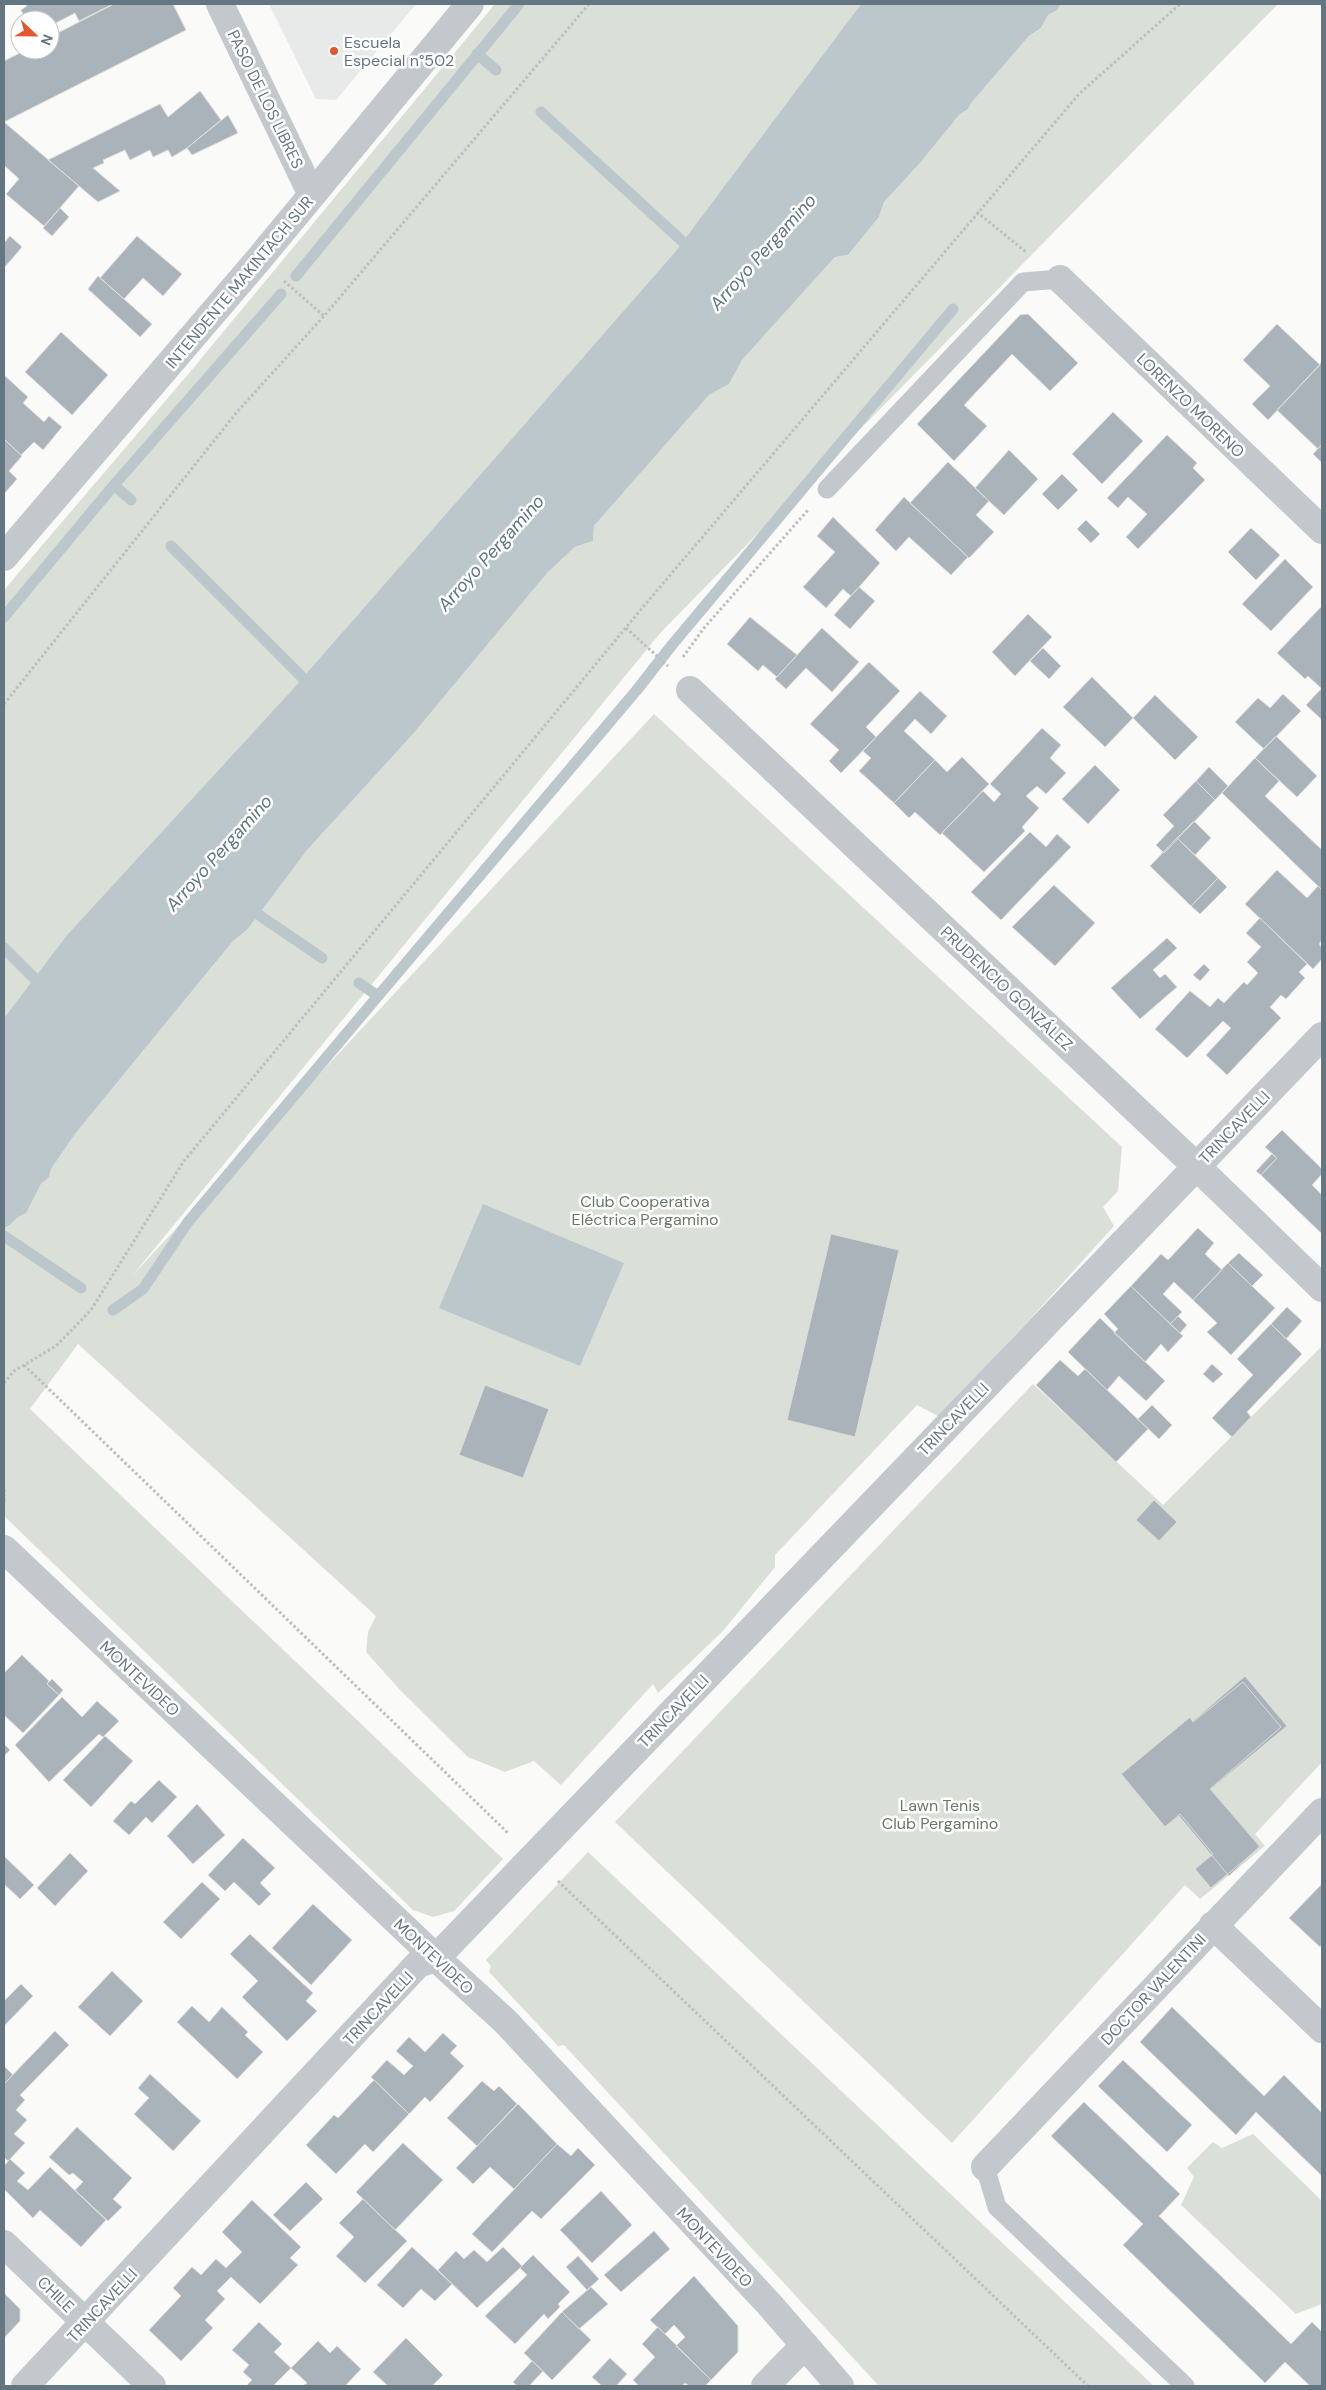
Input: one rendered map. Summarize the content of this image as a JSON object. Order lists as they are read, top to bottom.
{
  "streets": {
    "street": [
      "PASO DE LOS LIBRES",
      "INTENDENTE MAKINTACH SUR",
      "LORENZO MORENO",
      "PRUDENCIO GONZÁLEZ",
      "TRINCAVELLI",
      "MONTEVIDEO",
      "DOCTOR VALENTINI",
      "CHILE"
    ]
  },
  "crossings": [
    ["PASO DE LOS LIBRES", "INTENDENTE MAKINTACH SUR"],
    ["PRUDENCIO GONZÁLEZ", "TRINCAVELLI"],
    ["TRINCAVELLI", "MONTEVIDEO"],
    ["TRINCAVELLI", "CHILE"]
  ],
  "water": ["Arroyo Pergamino"],
  "parks": ["Club Cooperativa Eléctrica Pergamino", "Lawn Tenis Club Pergamino"],
  "places": ["Escuela Especial n°502"],
  "north": "right"
}
